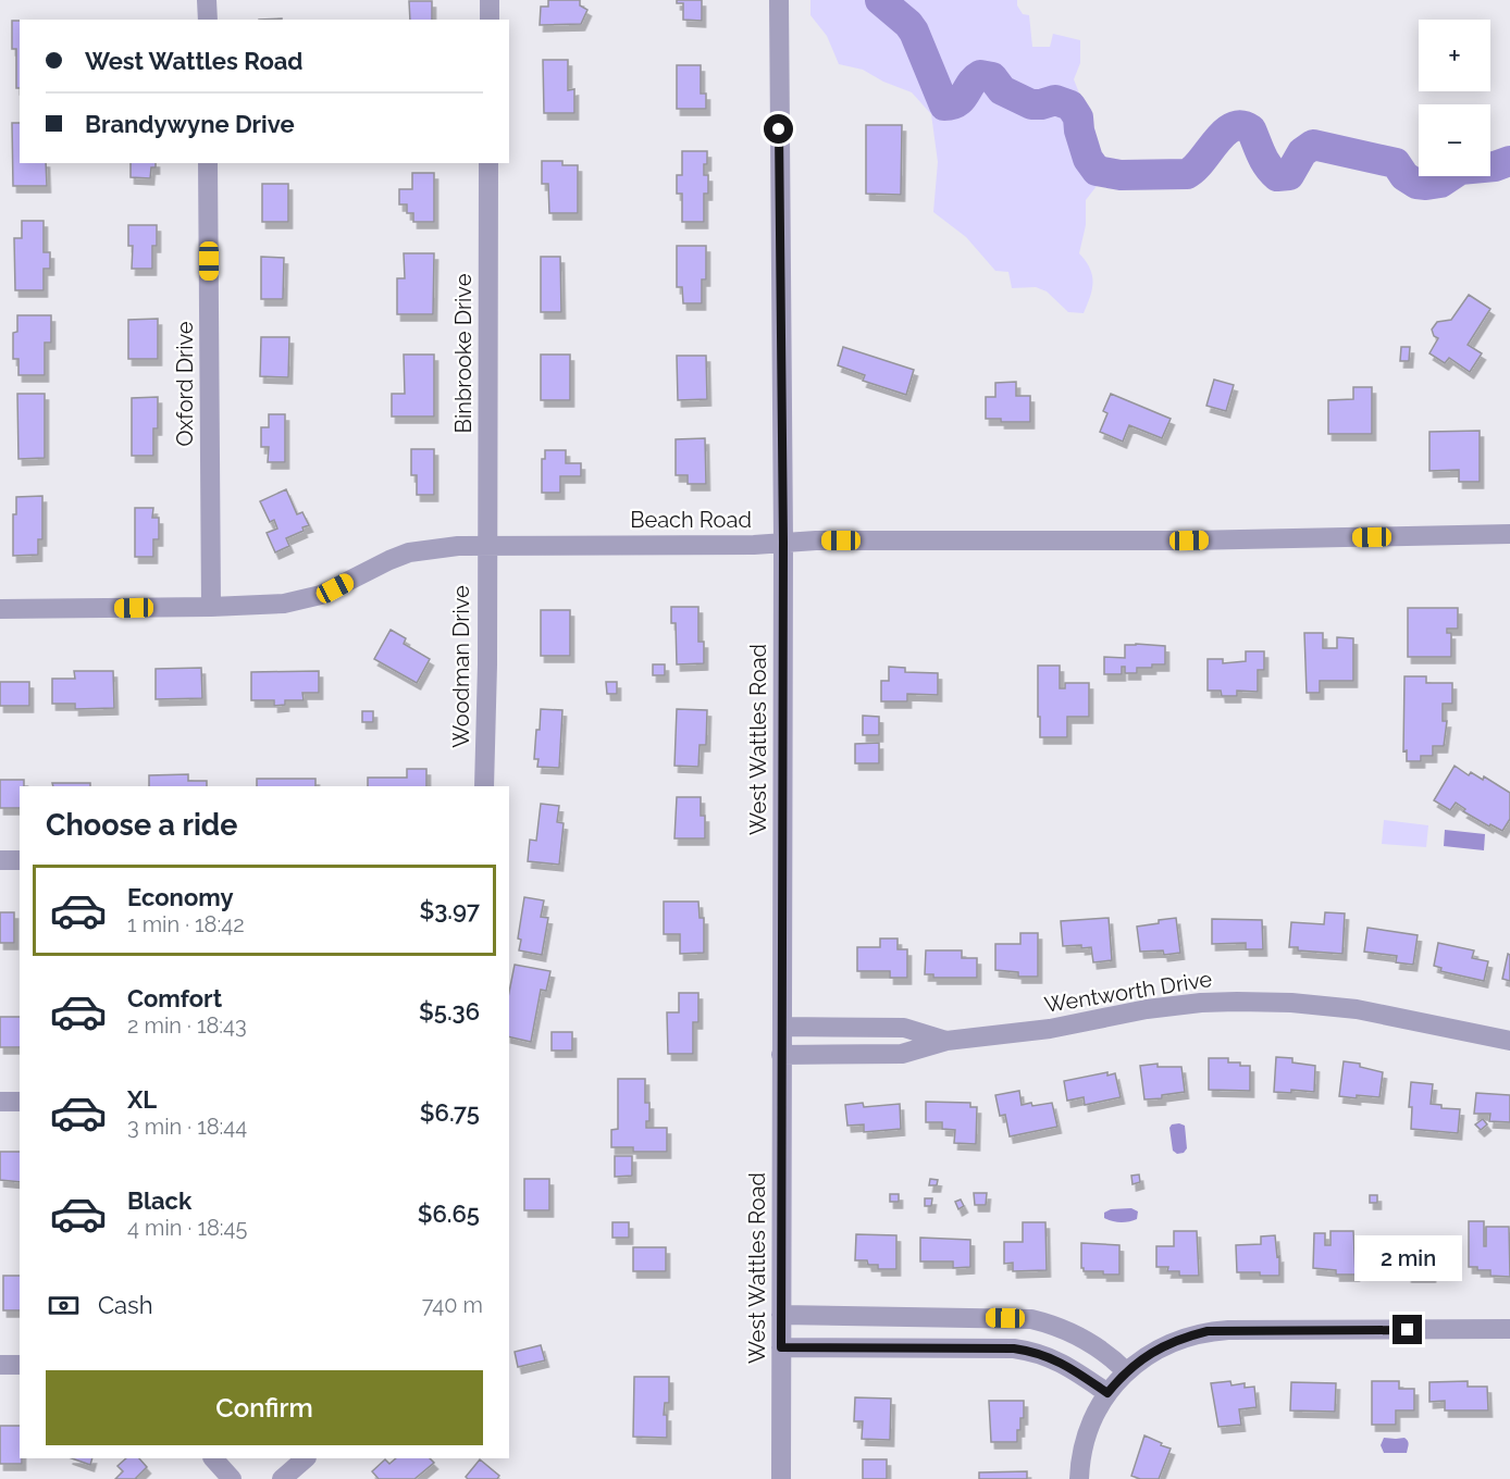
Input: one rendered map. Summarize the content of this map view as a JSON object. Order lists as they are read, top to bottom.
{
  "streets": {
    "street": [
      "Binbrooke Drive",
      "Oxford Drive",
      "Beach Road",
      "Woodman Drive",
      "West Wattles Road",
      "Wentworth Drive"
    ]
  },
  "crossings": [
    ["Binbrooke Drive", "Beach Road"],
    ["Binbrooke Drive", "Woodman Drive"],
    ["Oxford Drive", "Beach Road"],
    ["Beach Road", "Woodman Drive"],
    ["Beach Road", "West Wattles Road"],
    ["West Wattles Road", "Wentworth Drive"]
  ],
  "page": {
    "map_buttons": ["+", "−"],
    "banner": ["West Wattles Road", "Brandywyne Drive"],
    "heading": "Choose a ride",
    "list": [
      {
        "name": "Economy",
        "note": "1 min · 18:42",
        "value": "$3.97"
      },
      {
        "name": "Comfort",
        "note": "2 min · 18:43",
        "value": "$5.36"
      },
      {
        "name": "XL",
        "note": "3 min · 18:44",
        "value": "$6.75"
      },
      {
        "name": "Black",
        "note": "4 min · 18:45",
        "value": "$6.65"
      }
    ],
    "bubble": "2 min",
    "pay": ["Cash", "740 m"],
    "buttons": "Confirm"
  }
}
